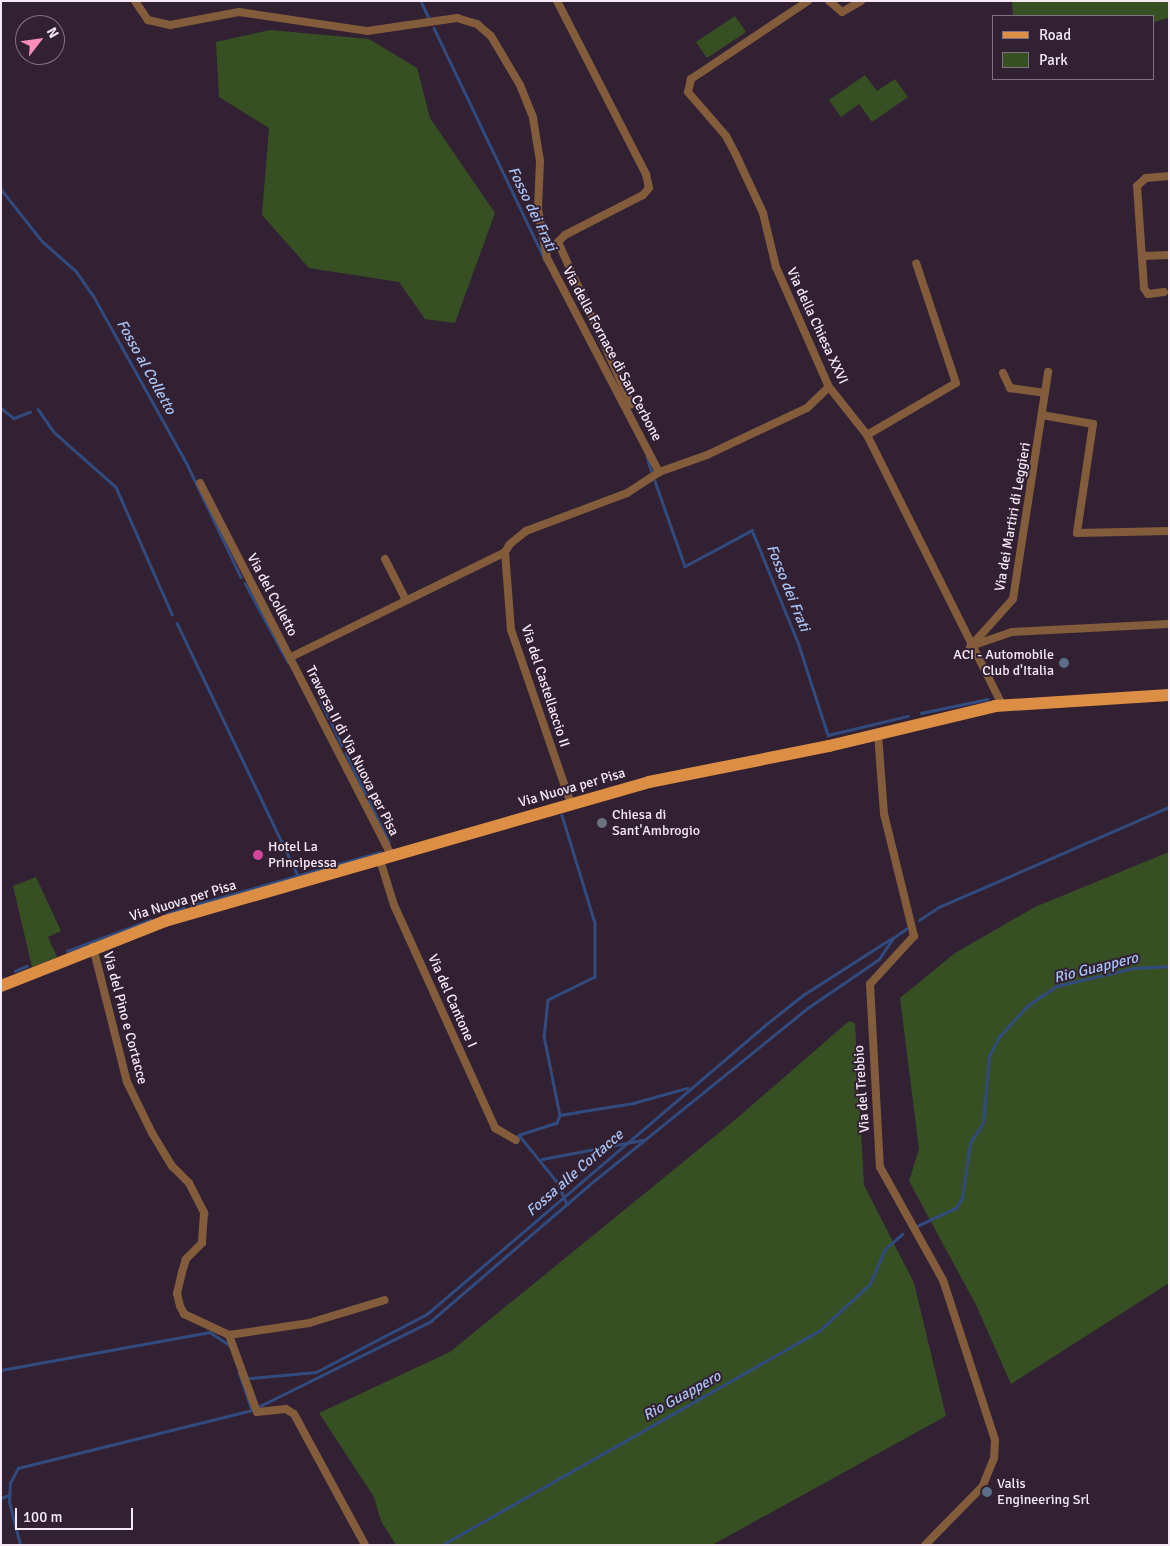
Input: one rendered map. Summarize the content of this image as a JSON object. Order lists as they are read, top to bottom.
{
  "streets": {
    "main road": ["Via Nuova per Pisa"],
    "street": [
      "Via della Chiesa XXVI",
      "Via della Fornace di San Cerbone",
      "Via dei Martiri di Leggieri",
      "Via del Colletto",
      "Via del Castellaccio II",
      "Traversa II di Via Nuova per Pisa",
      "Via del Cantone I",
      "Via del Pino e Cortacce",
      "Via del Trebbio"
    ]
  },
  "crossings": [
    ["Via della Chiesa XXVI", "Via dei Martiri di Leggieri"],
    ["Via della Chiesa XXVI", "Via Nuova per Pisa"],
    ["Via del Colletto", "Via del Castellaccio II"],
    ["Via del Colletto", "Traversa II di Via Nuova per Pisa"],
    ["Via del Castellaccio II", "Via Nuova per Pisa"],
    ["Traversa II di Via Nuova per Pisa", "Via Nuova per Pisa"],
    ["Traversa II di Via Nuova per Pisa", "Via del Cantone I"],
    ["Via Nuova per Pisa", "Via del Cantone I"],
    ["Via Nuova per Pisa", "Via del Pino e Cortacce"],
    ["Via Nuova per Pisa", "Via del Trebbio"]
  ],
  "water": [
    "Fosso dei Frati",
    "Fosso al Colletto",
    "Rio Guappero",
    "Fossa alle Cortacce"
  ],
  "places": [
    "ACI - Automobile Club d'Italia",
    "Chiesa di Sant'Ambrogio",
    "Hotel La Principessa",
    "Valis Engineering Srl"
  ],
  "legend": ["Road", "Park"],
  "scale_bar": "100 m",
  "north": "top right"
}
